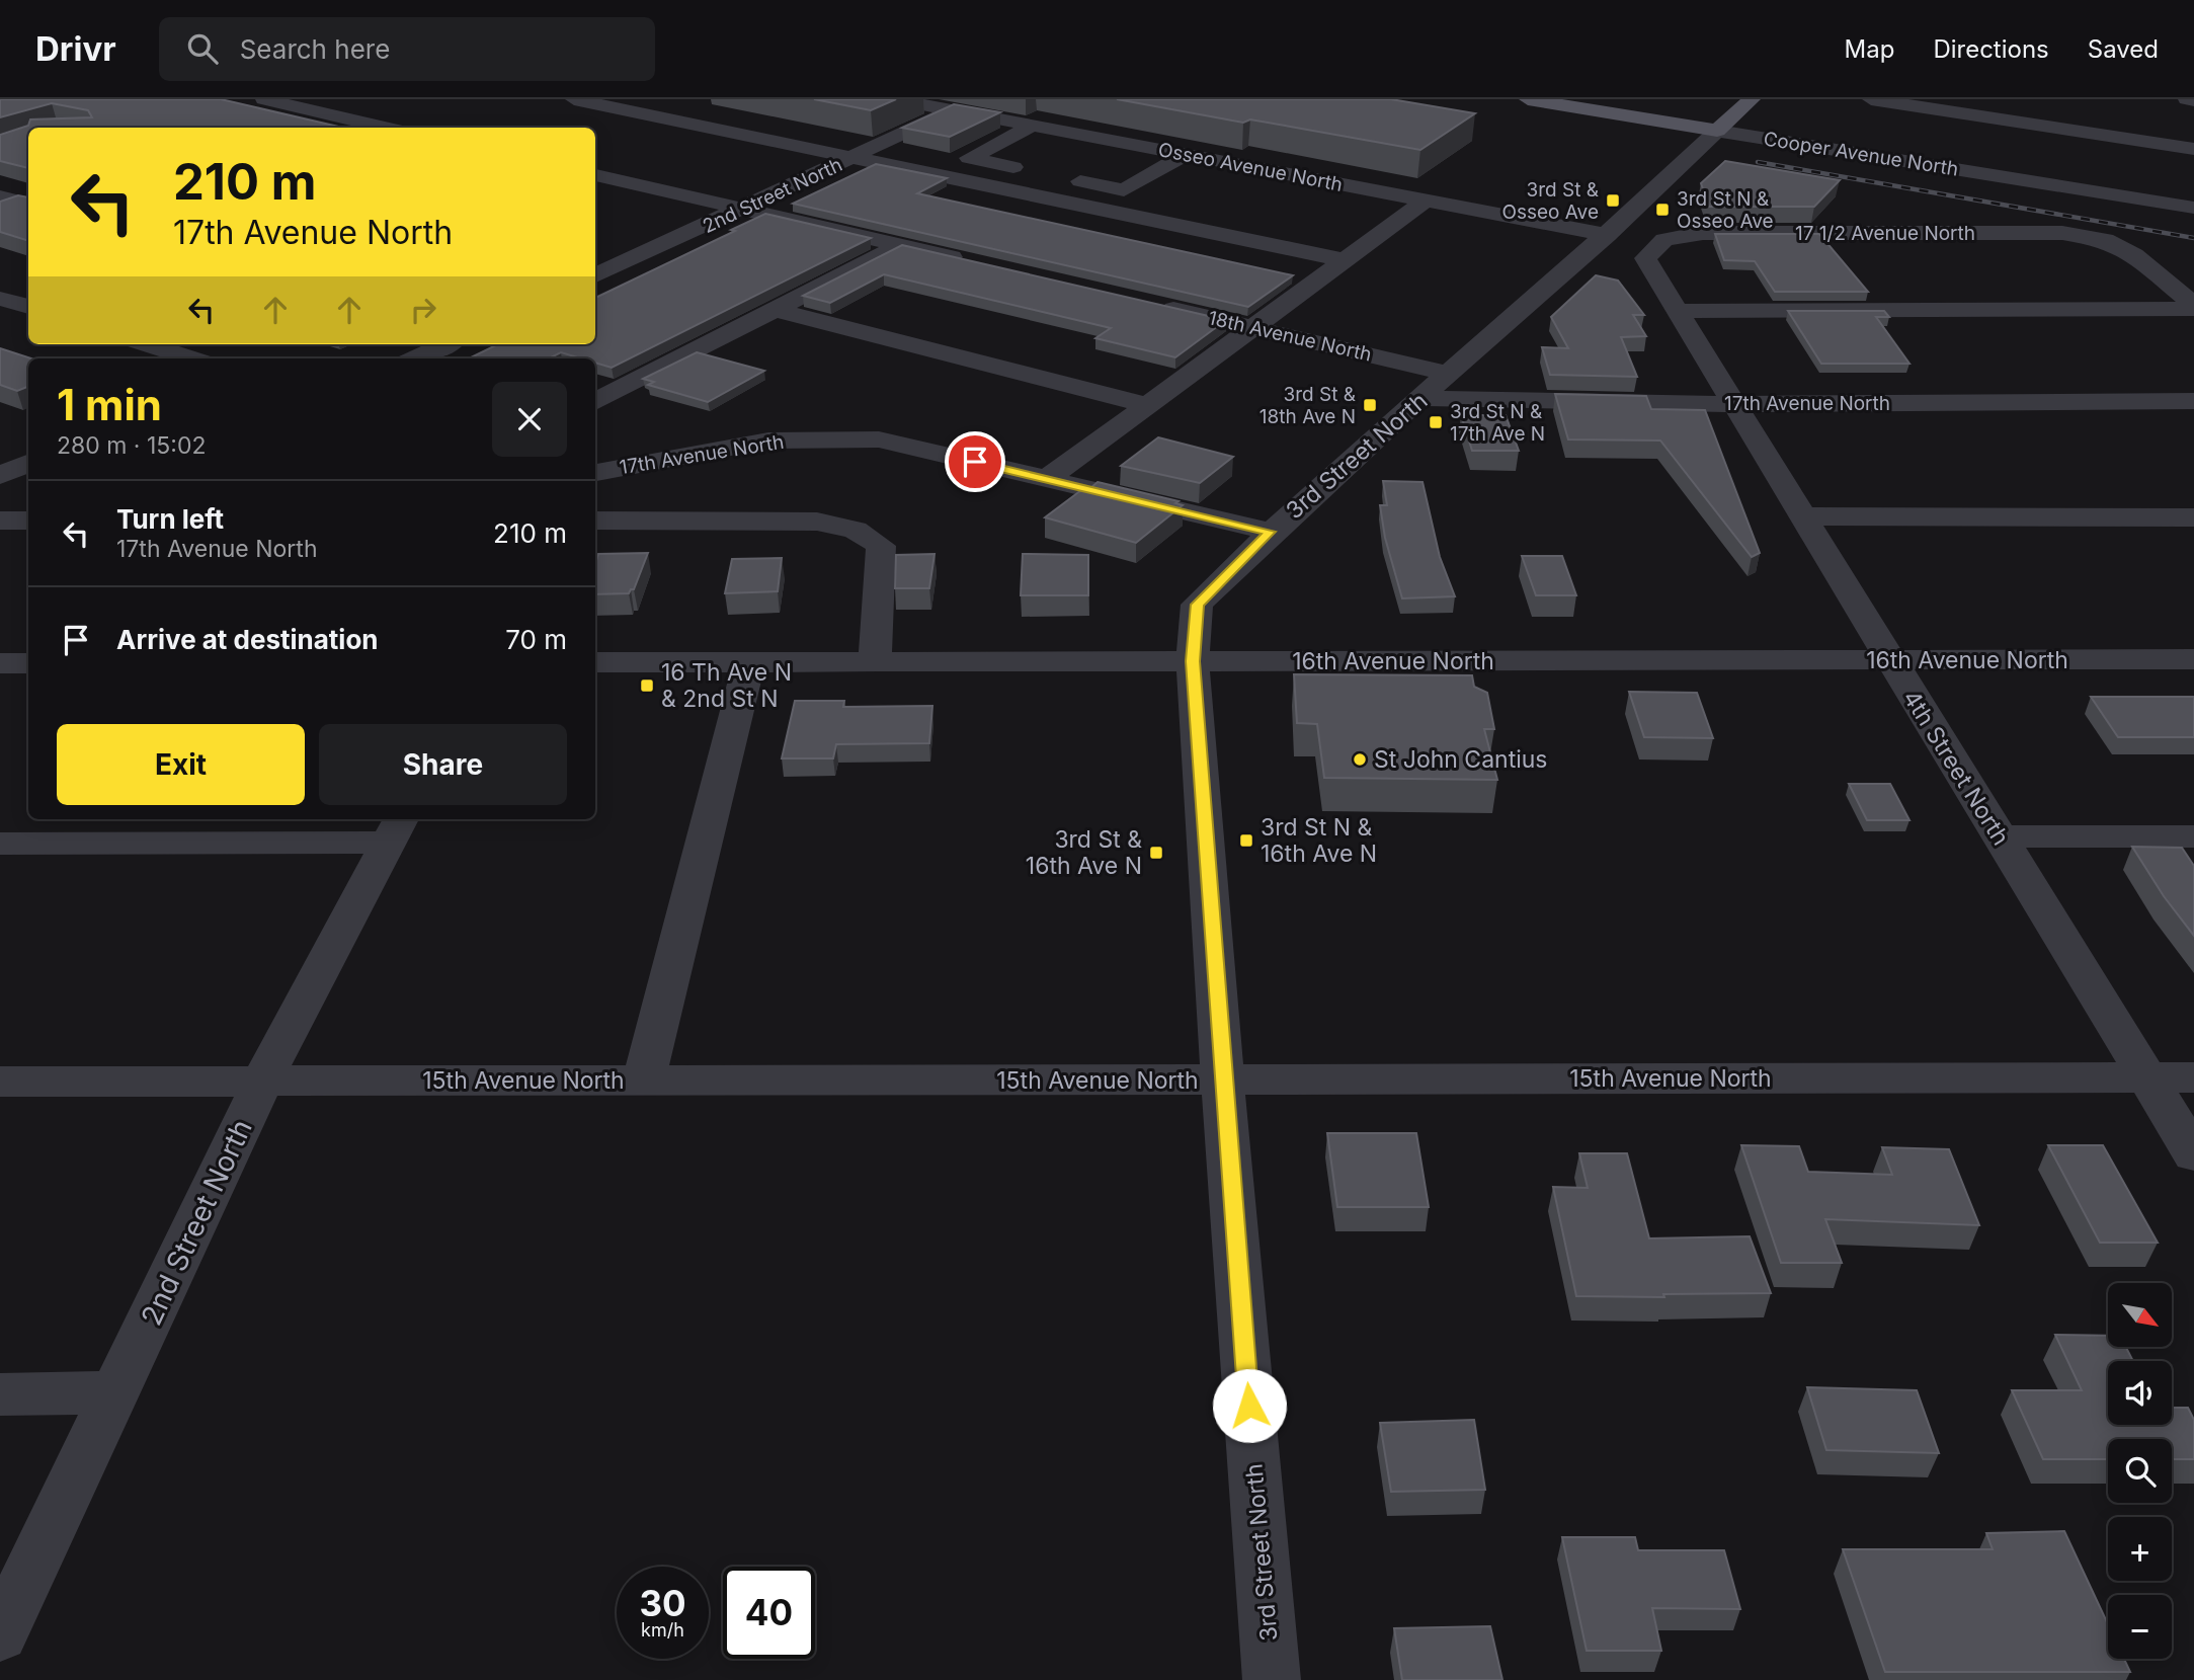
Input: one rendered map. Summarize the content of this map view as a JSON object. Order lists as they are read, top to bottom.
{
  "streets": {
    "main road": ["Cooper Avenue North", "3rd Street North"],
    "street": [
      "Osseo Avenue North",
      "2nd Street North",
      "17 1/2 Avenue North",
      "18th Avenue North",
      "17th Avenue North",
      "16th Avenue North",
      "4th Street North",
      "15th Avenue North"
    ]
  },
  "crossings": [
    ["Cooper Avenue North", "3rd Street North"],
    ["Osseo Avenue North", "2nd Street North"],
    ["Osseo Avenue North", "3rd Street North"],
    ["2nd Street North", "15th Avenue North"],
    ["17 1/2 Avenue North", "4th Street North"],
    ["18th Avenue North", "3rd Street North"],
    ["17th Avenue North", "3rd Street North"],
    ["17th Avenue North", "4th Street North"],
    ["3rd Street North", "16th Avenue North"],
    ["3rd Street North", "15th Avenue North"],
    ["16th Avenue North", "4th Street North"],
    ["4th Street North", "15th Avenue North"]
  ],
  "places": {
    "transit": [
      "3rd St & Osseo Ave",
      "3rd St N & Osseo Ave",
      "3rd St & 18th Ave N",
      "3rd St N & 17th Ave N",
      "16 Th Ave N & 2nd St N",
      "3rd St N & 16th Ave N",
      "3rd St & 16th Ave N"
    ],
    "other": ["St John Cantius"]
  },
  "north": "bottom right",
  "page": {
    "header": "Drivr",
    "search": "Search here",
    "nav": ["Map", "Directions", "Saved"],
    "turn": ["210 m", "17th Avenue North"],
    "heading": ["1 min", "280 m · 15:02"],
    "list": [
      {
        "name": "Turn left",
        "note": "17th Avenue North",
        "value": "210 m"
      },
      {
        "name": "Arrive at destination",
        "value": "70 m"
      }
    ],
    "buttons": ["Exit", "Share"],
    "map_buttons": ["+", "−"],
    "speed": "30 km/h",
    "limit": "40"
  }
}
